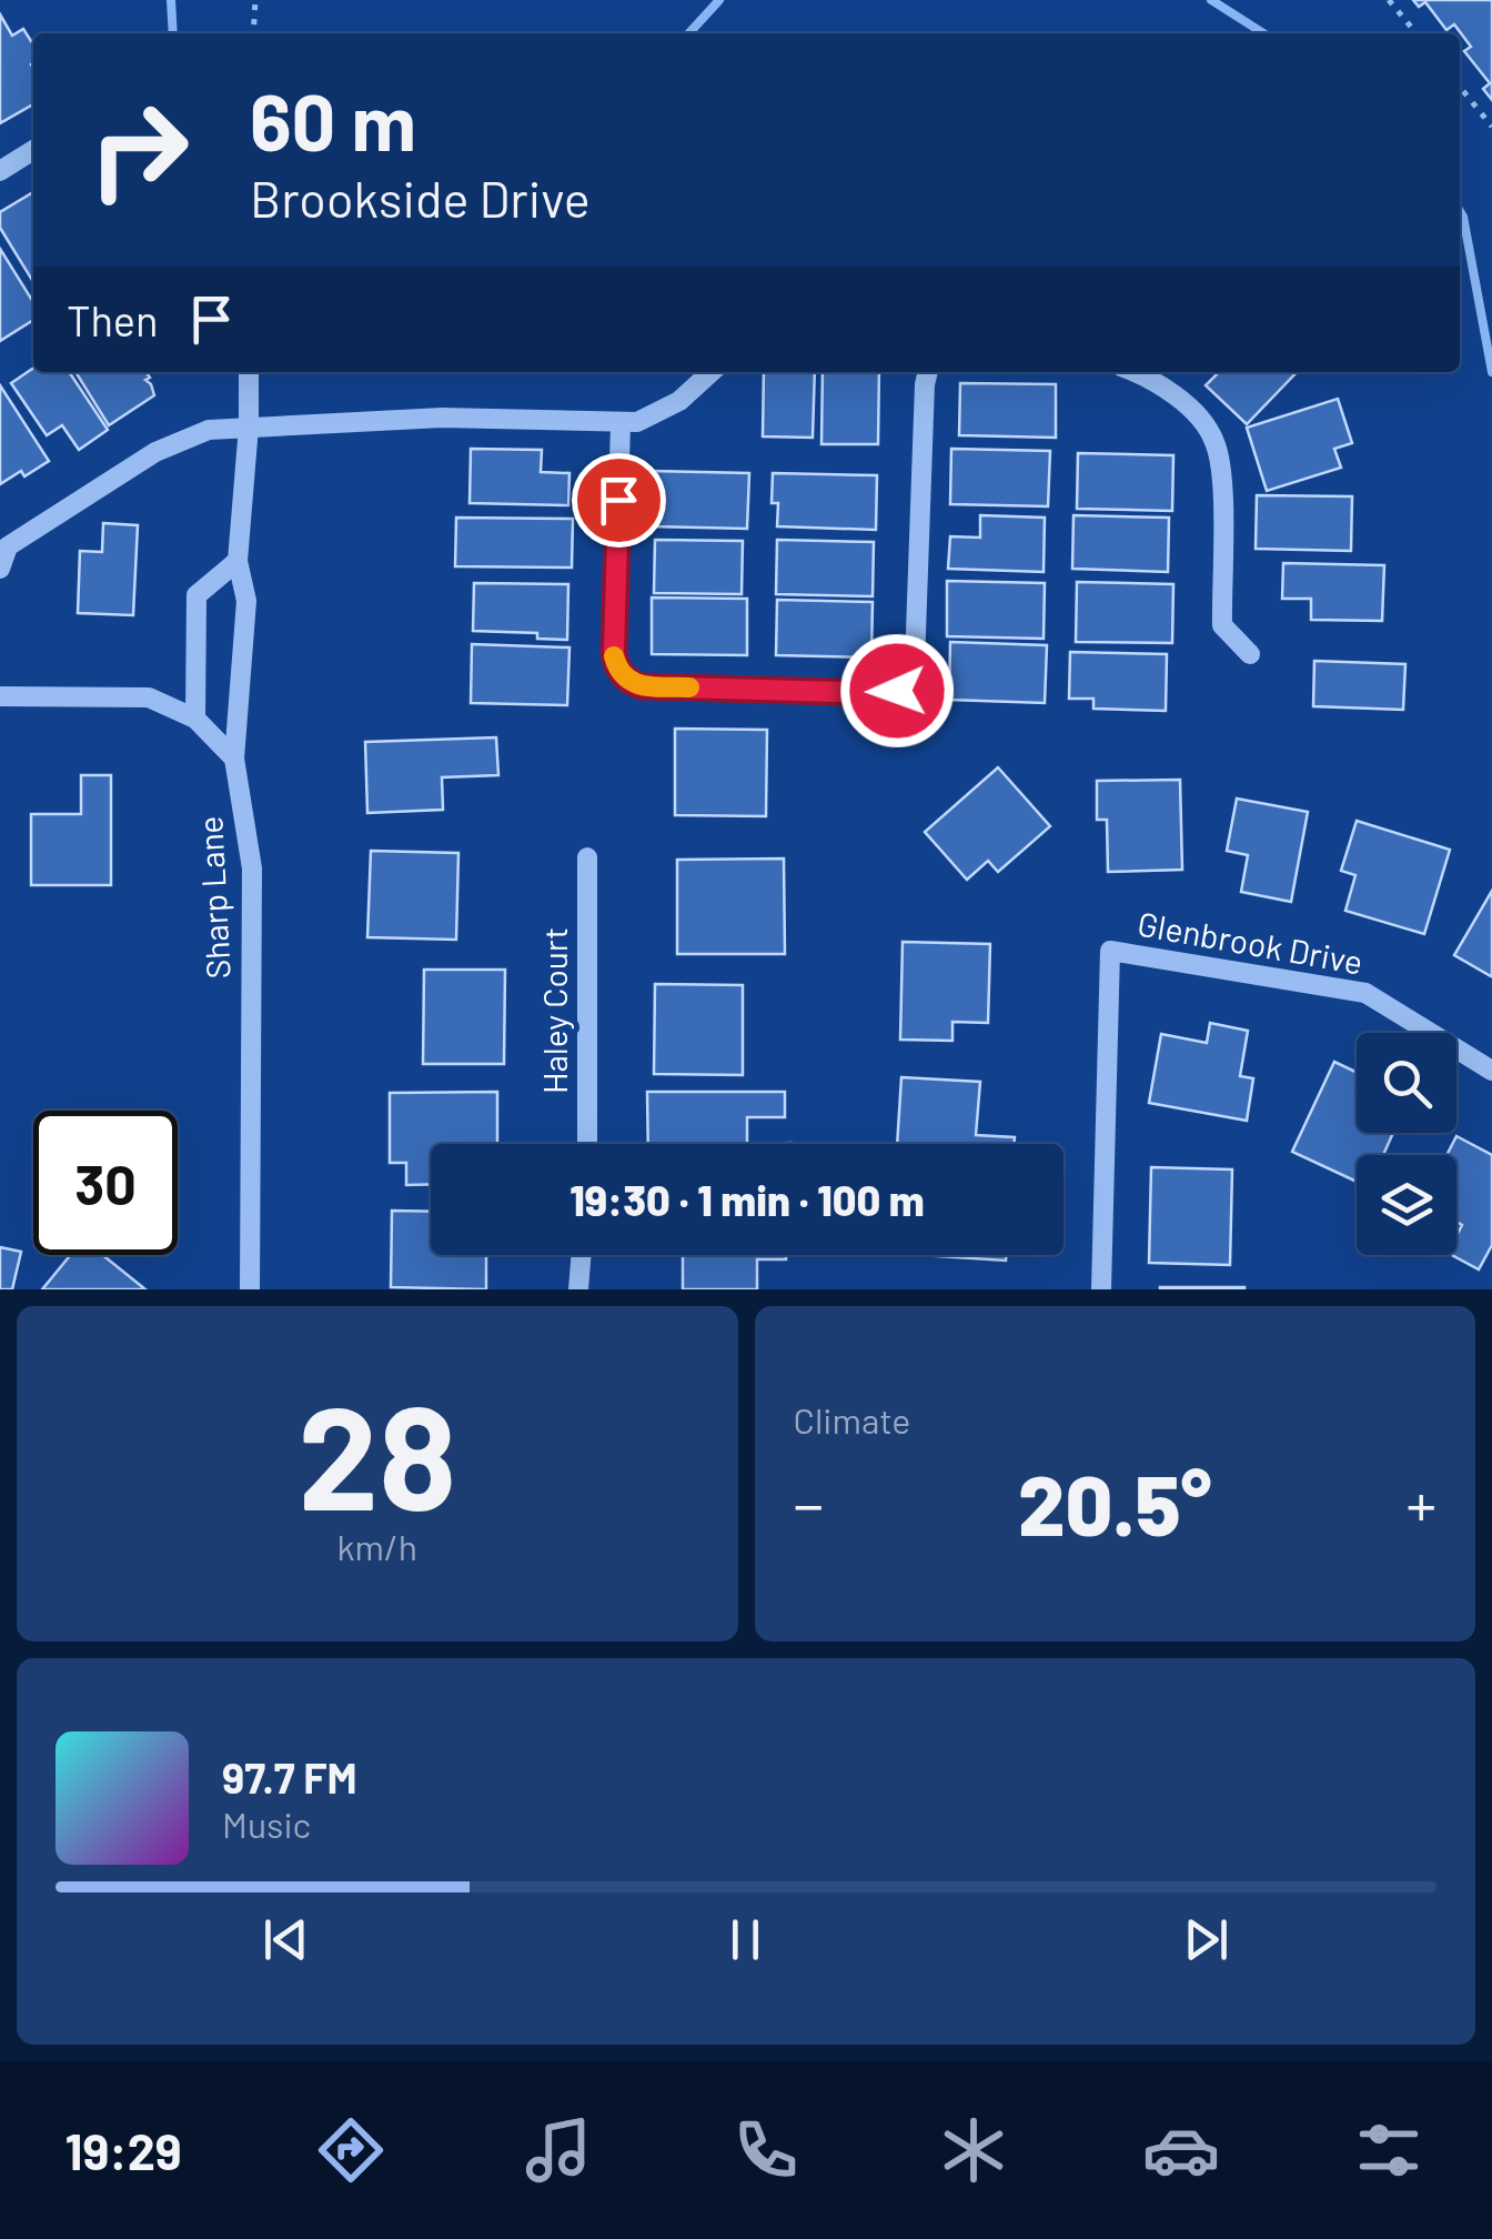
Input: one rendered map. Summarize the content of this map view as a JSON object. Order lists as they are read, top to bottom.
{
  "streets": {
    "street": ["Sharp Lane", "Glenbrook Drive", "Haley Court"]
  },
  "page": {
    "turn": ["60 m", "Brookside Drive"],
    "then": "Then",
    "limit": "30",
    "trip": "19:30 · 1 min · 100 m",
    "tile": [
      ["28", "km/h"],
      "Climate"
    ],
    "heat": ["−", "20.5°", "+"],
    "song": ["97.7 FM", "Music"],
    "tabs": "19:29"
  }
}
